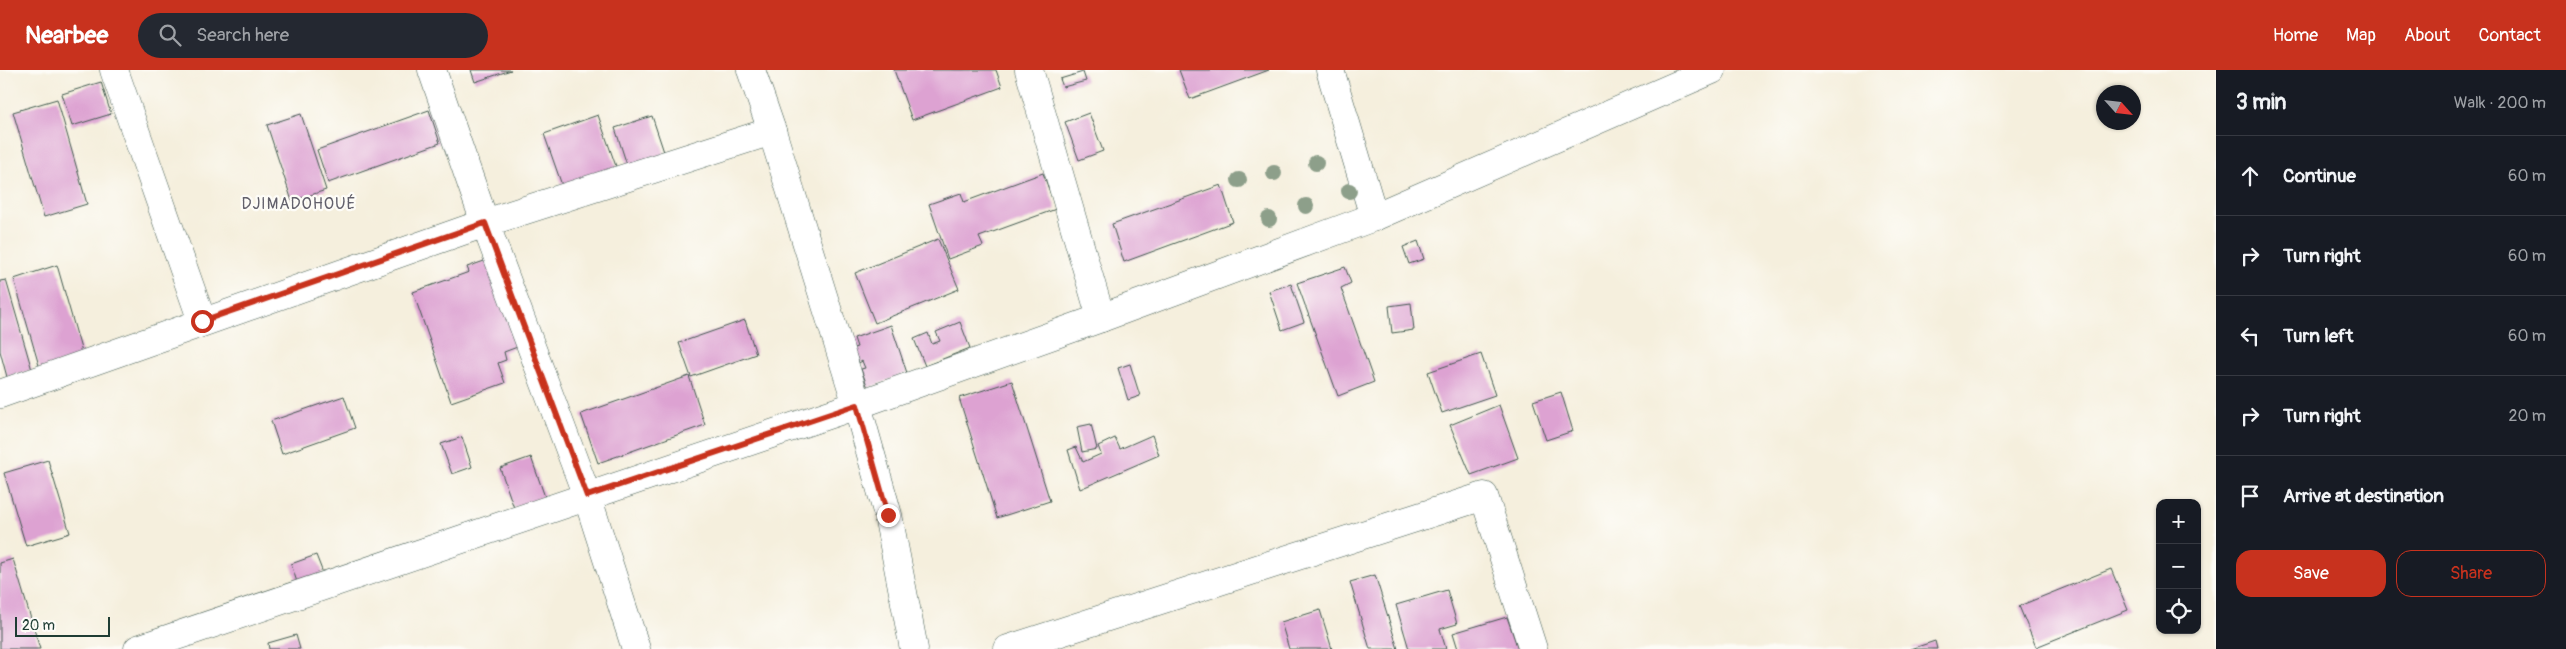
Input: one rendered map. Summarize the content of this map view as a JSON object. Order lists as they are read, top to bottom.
{
  "districts": ["DJIMADOHOUÉ"],
  "scale_bar": "20 m",
  "north": "bottom right",
  "page": {
    "header": "Nearbee",
    "search": "Search here",
    "nav": [
      "Home",
      "Map",
      "About",
      "Contact"
    ],
    "heading": ["3 min", "Walk · 200 m"],
    "list": [
      ["Continue", "60 m"],
      ["Turn right", "60 m"],
      ["Turn left", "60 m"],
      ["Turn right", "20 m"],
      "Arrive at destination"
    ],
    "map_buttons": ["+", "−"],
    "buttons": ["Save", "Share"],
    "scale": "20 m"
  }
}
